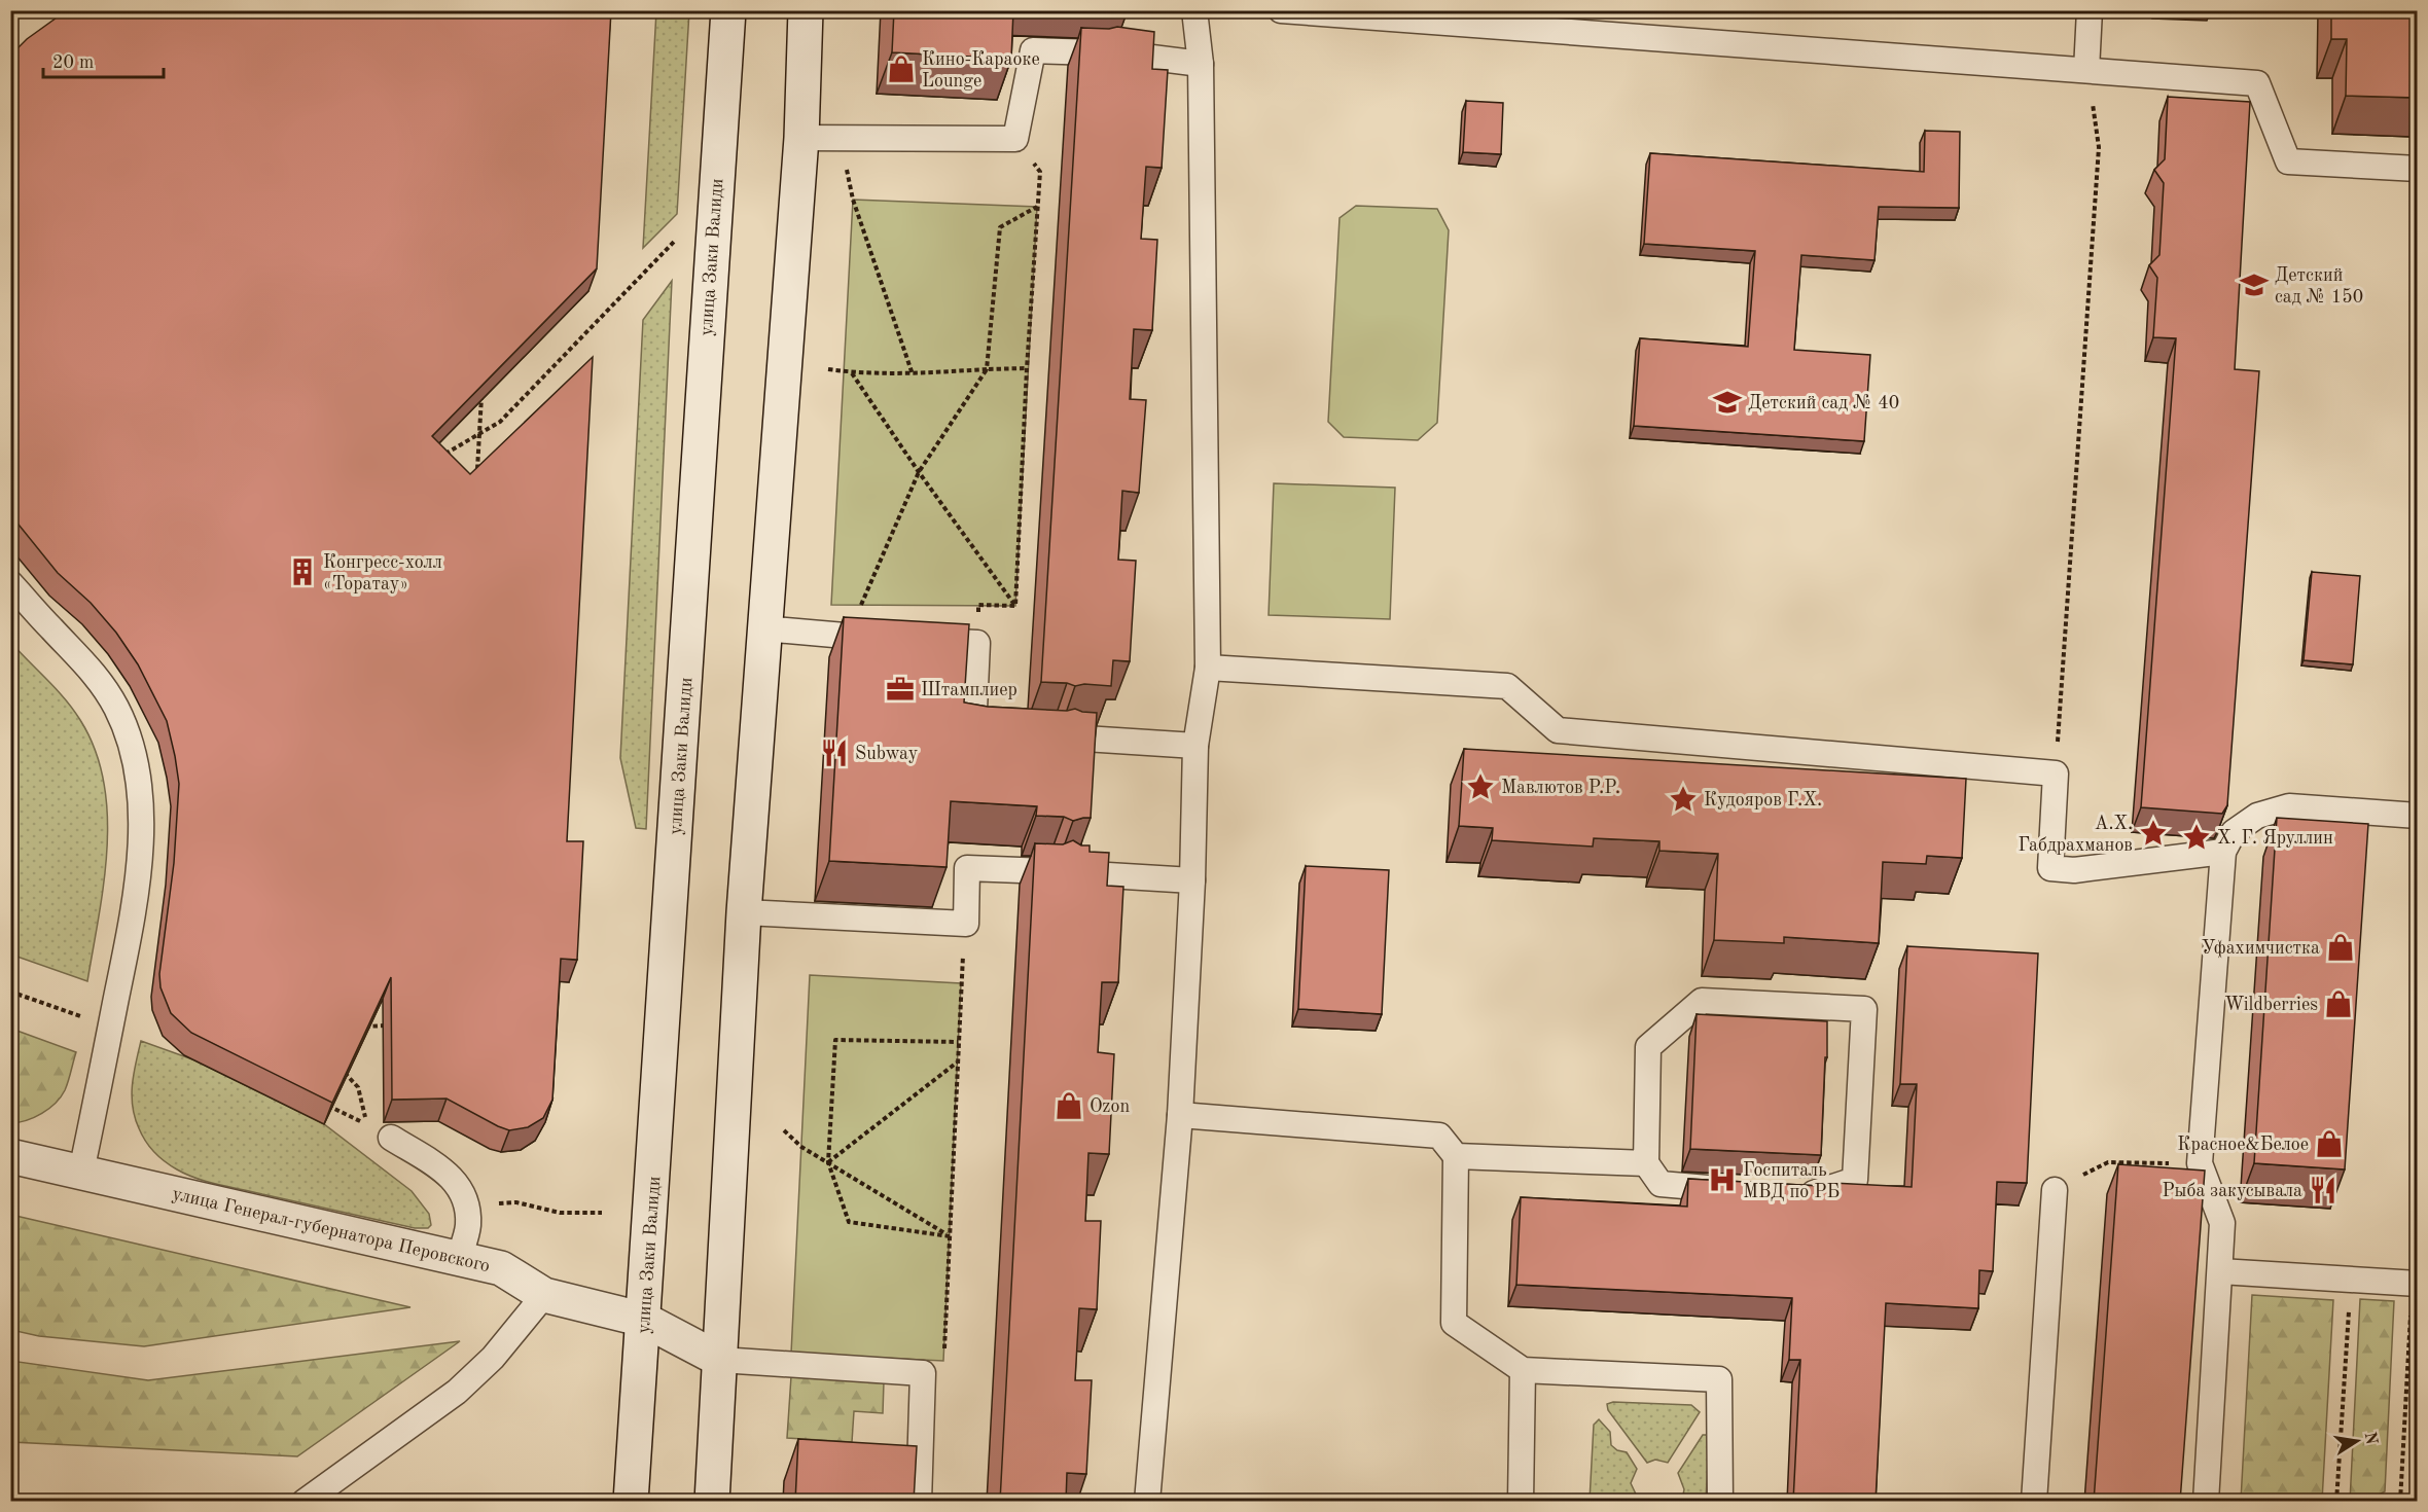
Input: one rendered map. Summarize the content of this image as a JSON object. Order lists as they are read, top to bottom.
{
  "streets": {
    "main road": ["улица Заки Валиди", "улица Генерал-губернатора Перовского"]
  },
  "crossings": [
    ["улица Заки Валиди", "улица Генерал-губернатора Перовского"]
  ],
  "places": {
    "shop": [
      "Кино-Караоке Lounge",
      "Уфахимчистка",
      "Wildberries",
      "Ozon",
      "Красное&Белое"
    ],
    "school or university": ["Детский сад № 150", "Детский сад № 40"],
    "building": ["Конгресс-холл «Торатау»"],
    "office": ["Штамплиер"],
    "restaurant": ["Subway", "Рыба закусывала"],
    "place": [
      "Мавлютов Р.Р.",
      "Кудояров Г.Х.",
      "А.Х. Габдрахманов",
      "Х. Г. Яруллин"
    ],
    "hospital": ["Госпиталь МВД по РБ"]
  },
  "scale_bar": "20 m",
  "north": "right"
}
